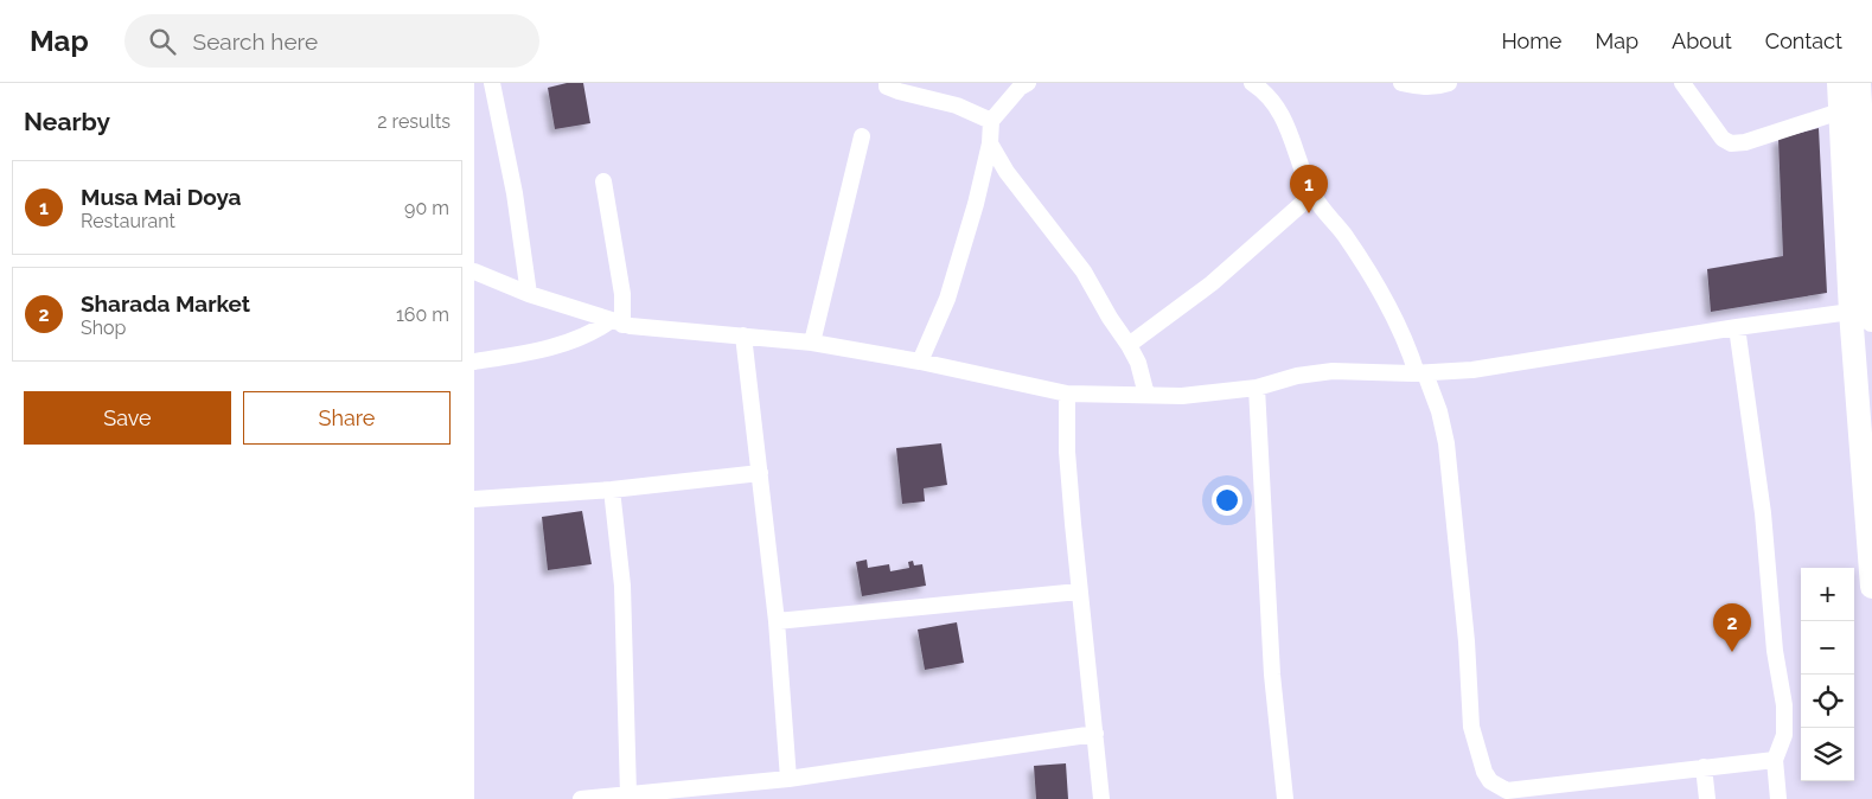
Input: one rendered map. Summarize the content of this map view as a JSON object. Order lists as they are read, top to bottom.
{
  "page": {
    "header": "Map",
    "search": "Search here",
    "nav": [
      "Home",
      "Map",
      "About",
      "Contact"
    ],
    "heading": ["Nearby", "2 results"],
    "list": [
      {
        "mark": "1",
        "name": "Musa Mai Doya",
        "note": "Restaurant",
        "value": "90 m"
      },
      {
        "mark": "2",
        "name": "Sharada Market",
        "note": "Shop",
        "value": "160 m"
      }
    ],
    "pins": ["1", "2"],
    "buttons": ["Save", "Share"],
    "map_buttons": ["+", "−"]
  }
}
